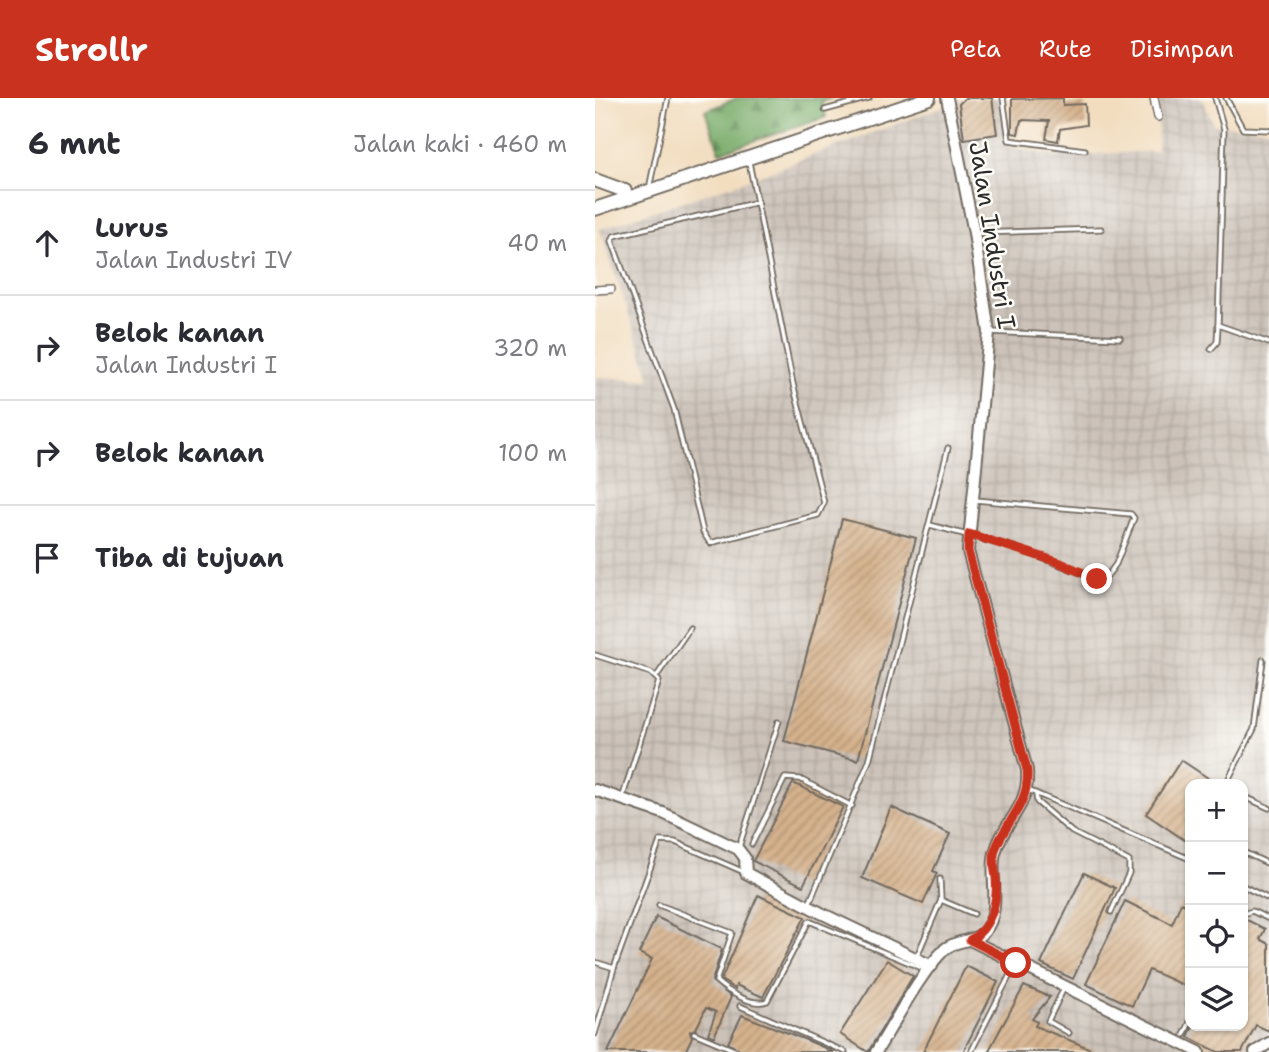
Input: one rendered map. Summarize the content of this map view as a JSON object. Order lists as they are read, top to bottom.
{
  "streets": {
    "main road": ["Jalan Industri I"]
  },
  "page": {
    "header": "Strollr",
    "nav": ["Peta", "Rute", "Disimpan"],
    "heading": ["6 mnt", "Jalan kaki · 460 m"],
    "list": [
      ["Lurus", "Jalan Industri IV", "40 m"],
      ["Belok kanan", "Jalan Industri I", "320 m"],
      ["Belok kanan", "100 m"],
      "Tiba di tujuan"
    ],
    "map_buttons": ["+", "−"]
  }
}
